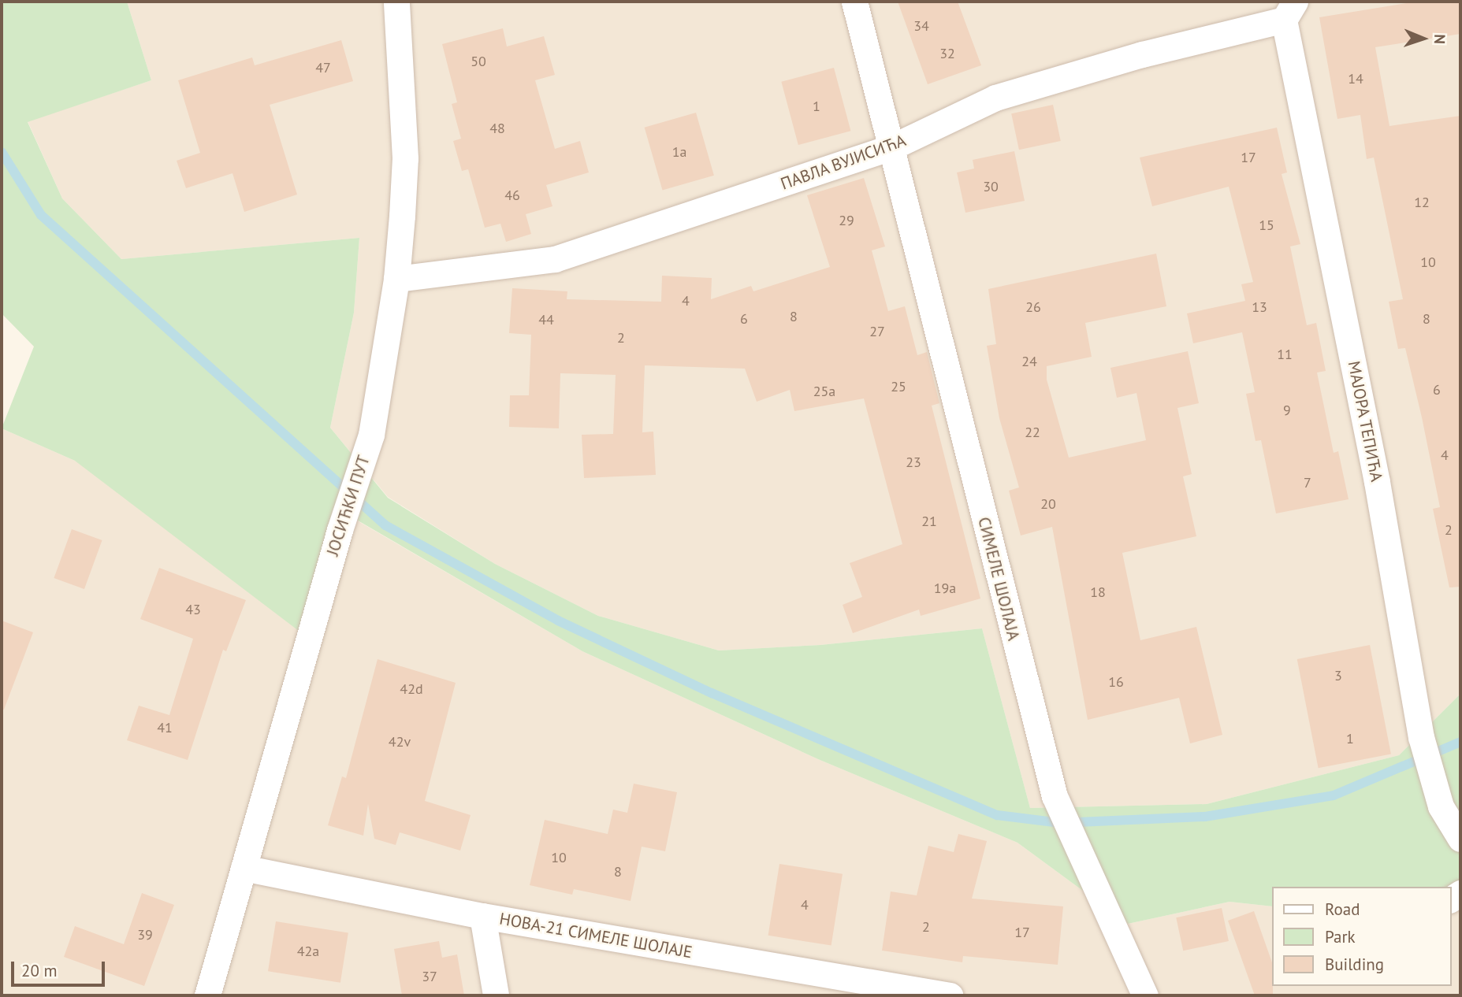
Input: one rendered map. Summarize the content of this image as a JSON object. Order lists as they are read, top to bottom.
{
  "streets": {
    "street": [
      "ПАВЛА ВУЈИСИЋА",
      "МАЈОРА ТЕПИЋА",
      "ЈОСИЋКИ ПУТ",
      "СИМЕЛЕ ШОЛАЈА",
      "НОВА-21 СИМЕЛЕ ШОЛАЈЕ"
    ]
  },
  "crossings": [
    ["ПАВЛА ВУЈИСИЋА", "МАЈОРА ТЕПИЋА"],
    ["ПАВЛА ВУЈИСИЋА", "ЈОСИЋКИ ПУТ"],
    ["ПАВЛА ВУЈИСИЋА", "СИМЕЛЕ ШОЛАЈА"],
    ["ЈОСИЋКИ ПУТ", "НОВА-21 СИМЕЛЕ ШОЛАЈЕ"]
  ],
  "house_numbers": [
    "34",
    "32",
    "50",
    "47",
    "14",
    "1",
    "48",
    "1a",
    "17",
    "30",
    "46",
    "12",
    "29",
    "15",
    "10",
    "4",
    "26",
    "13",
    "8",
    "6",
    "8",
    "44",
    "27",
    "2",
    "11",
    "24",
    "25",
    "6",
    "25a",
    "9",
    "22",
    "4",
    "23",
    "7",
    "20",
    "21",
    "2",
    "19a",
    "18",
    "43",
    "3",
    "16",
    "42d",
    "41",
    "1",
    "42v",
    "10",
    "8",
    "4",
    "2",
    "17",
    "39",
    "42a",
    "37"
  ],
  "legend": ["Road", "Park", "Building"],
  "scale_bar": "20 m",
  "north": "right"
}
